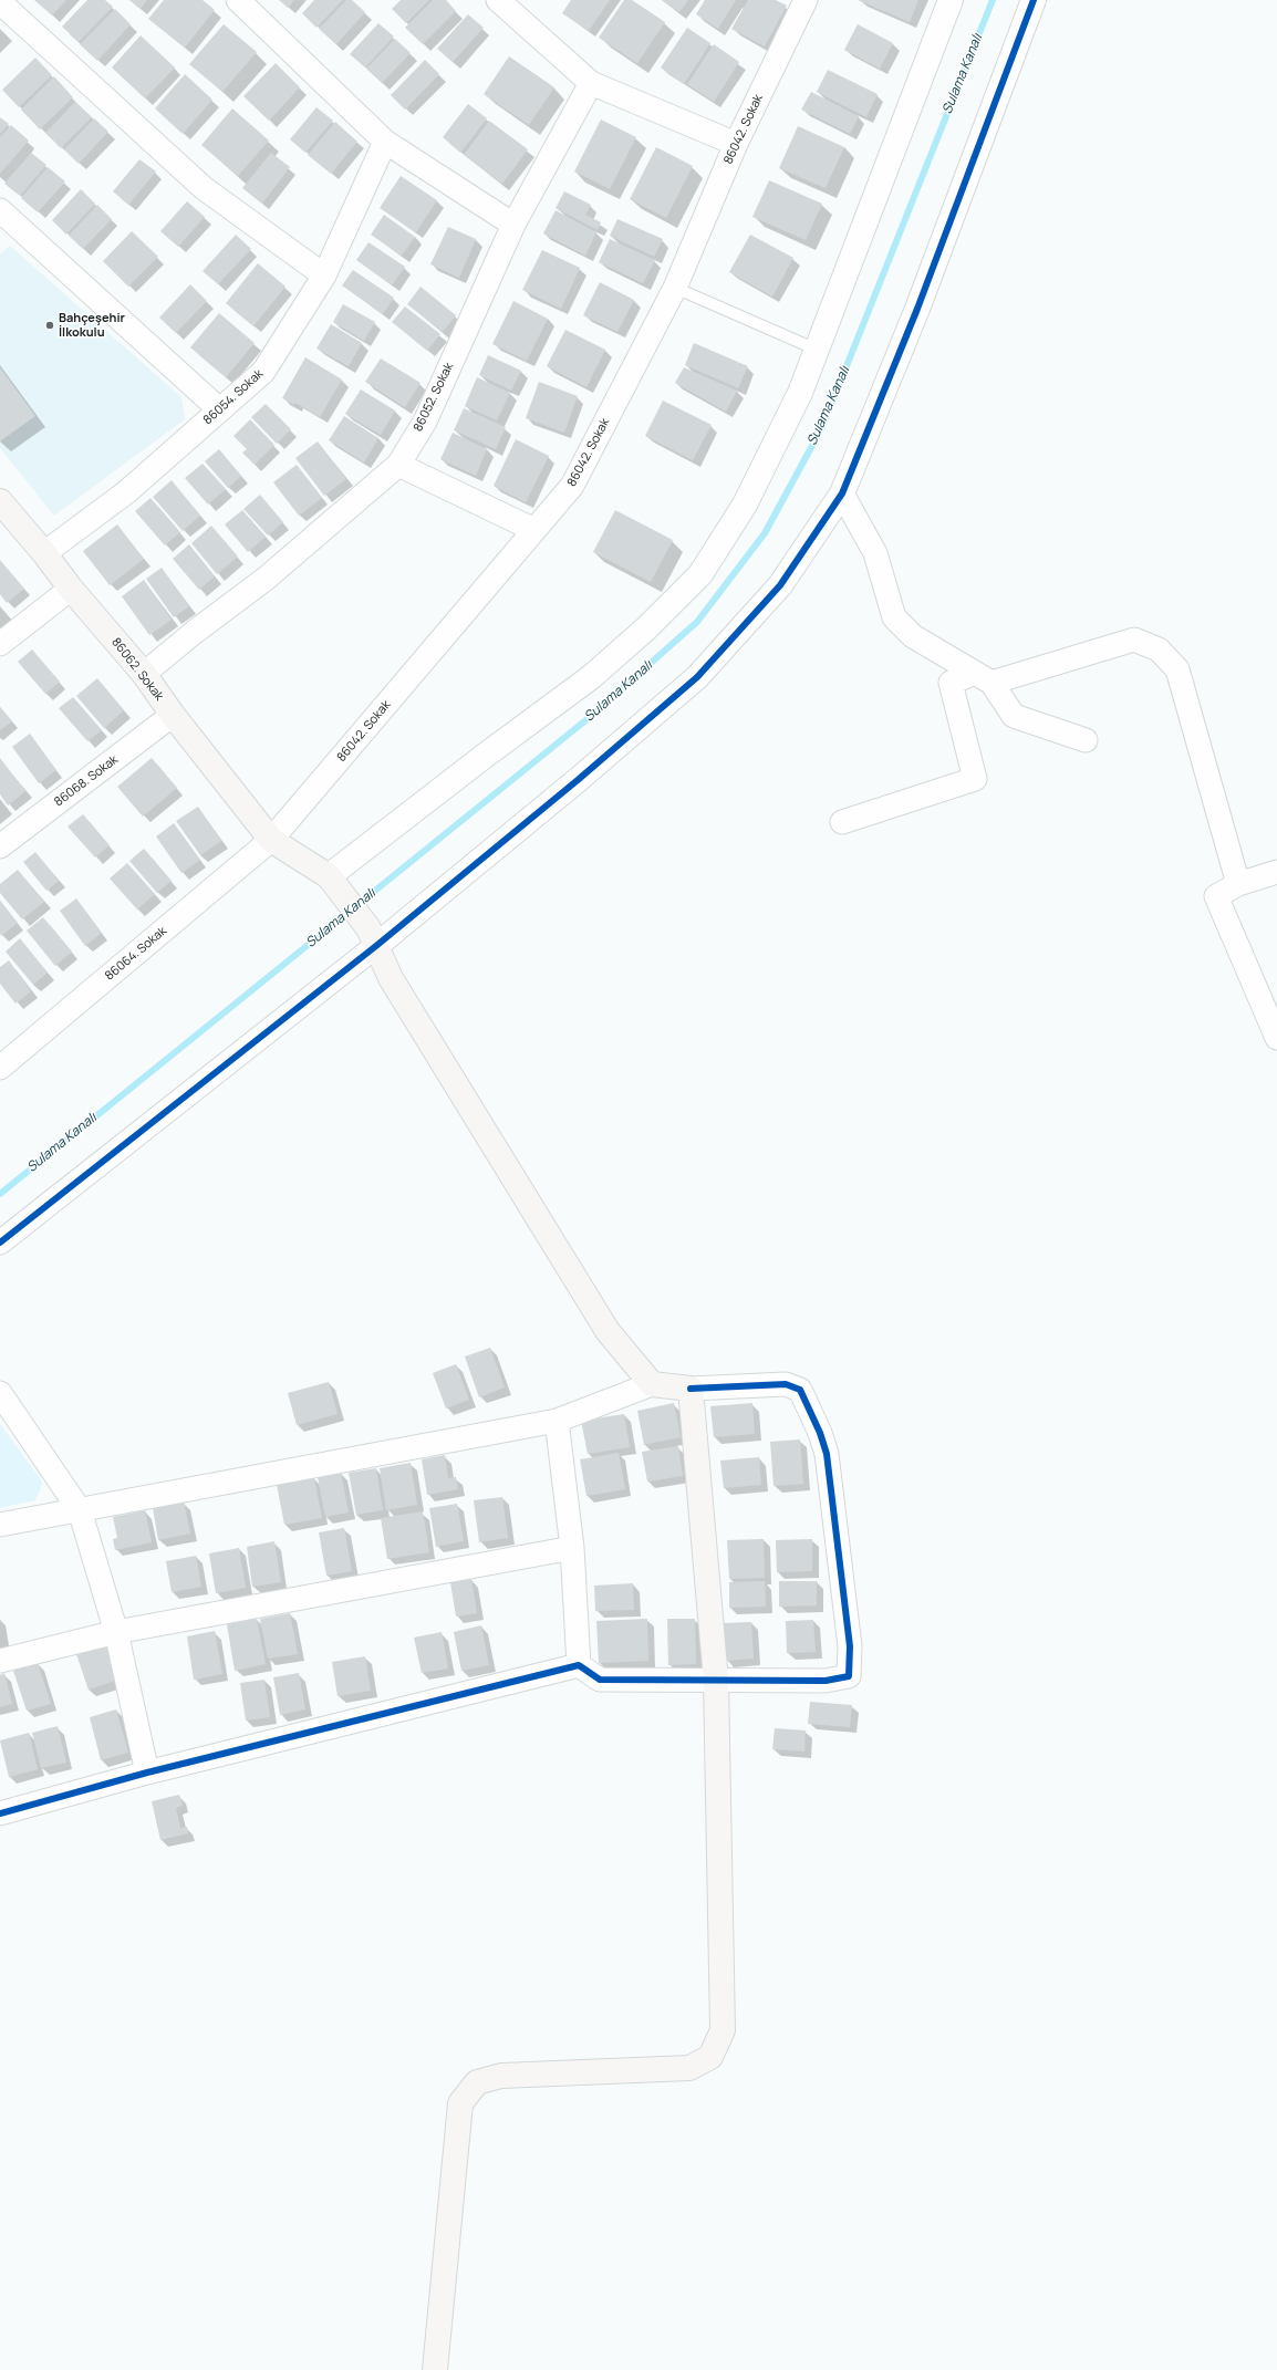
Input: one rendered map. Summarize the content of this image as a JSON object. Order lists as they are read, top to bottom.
{
  "streets": {
    "main road": ["86062. Sokak"],
    "street": [
      "86042. Sokak",
      "86054. Sokak",
      "86052. Sokak",
      "86068. Sokak",
      "86064. Sokak"
    ]
  },
  "crossings": [
    ["86042. Sokak", "86062. Sokak"],
    ["86042. Sokak", "86064. Sokak"],
    ["86054. Sokak", "86062. Sokak"],
    ["86052. Sokak", "86062. Sokak"],
    ["86062. Sokak", "86068. Sokak"],
    ["86062. Sokak", "86064. Sokak"]
  ],
  "water": ["Sulama Kanalı"],
  "places": ["Bahçeşehir İlkokulu"]
}
